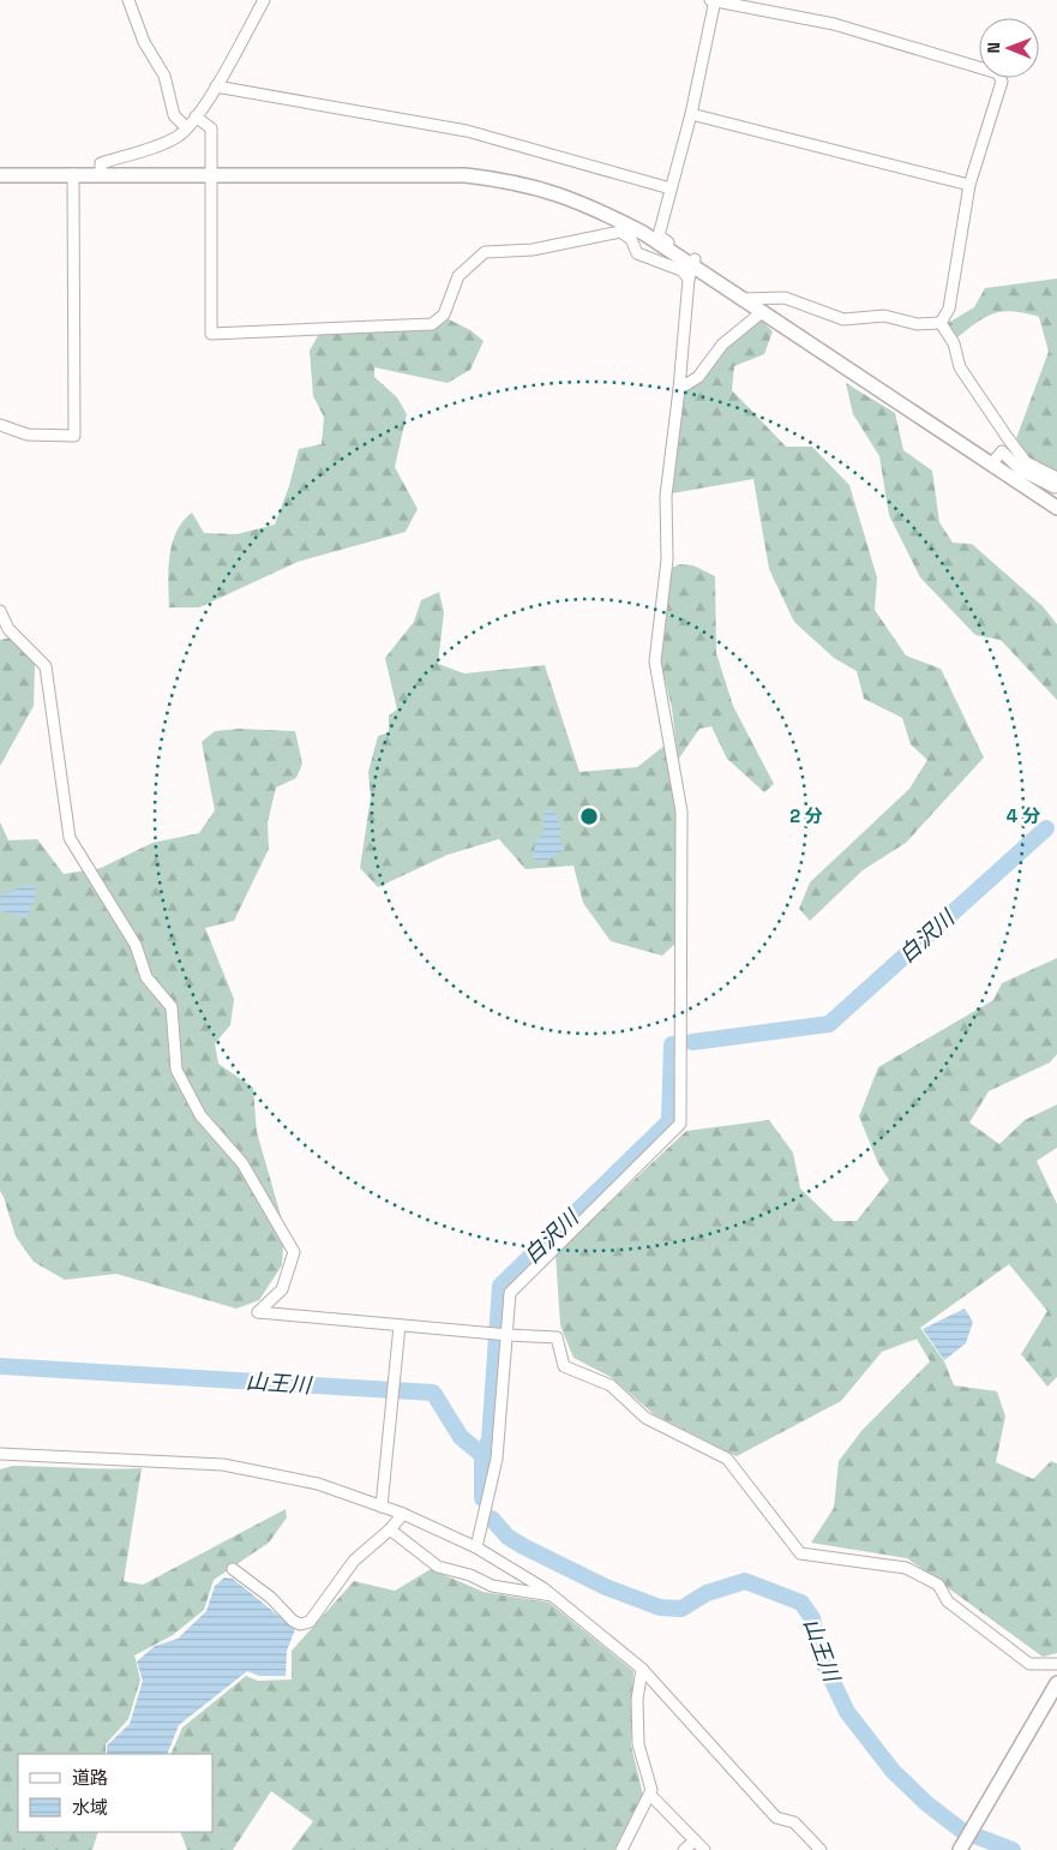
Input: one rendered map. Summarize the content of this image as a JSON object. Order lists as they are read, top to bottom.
{
  "water": ["白沢川", "山王川"],
  "legend": ["道路", "水域"],
  "north": "left",
  "rings": ["2 分", "4 分"]
}
